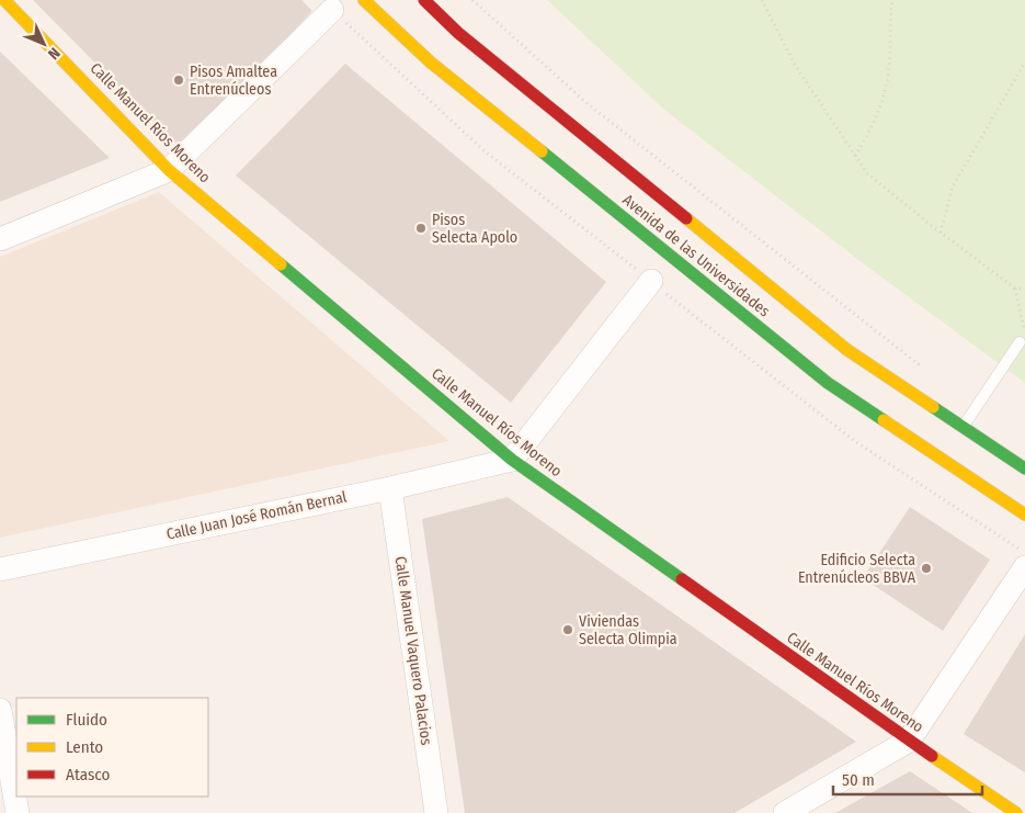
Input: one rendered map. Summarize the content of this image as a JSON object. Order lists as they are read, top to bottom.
{
  "streets": {
    "main road": ["Calle Manuel Ríos Moreno", "Avenida de las Universidades"],
    "street": ["Calle Juan José Román Bernal", "Calle Manuel Vaquero Palacios"]
  },
  "crossings": [
    ["Calle Manuel Ríos Moreno", "Calle Juan José Román Bernal"],
    ["Calle Juan José Román Bernal", "Calle Manuel Vaquero Palacios"]
  ],
  "places": [
    "Pisos Amaltea Entrenúcleos",
    "Pisos Selecta Apolo",
    "Edificio Selecta Entrenúcleos BBVA",
    "Viviendas Selecta Olimpia"
  ],
  "legend": ["Fluido", "Lento", "Atasco"],
  "scale_bar": "50 m",
  "north": "bottom right"
}
